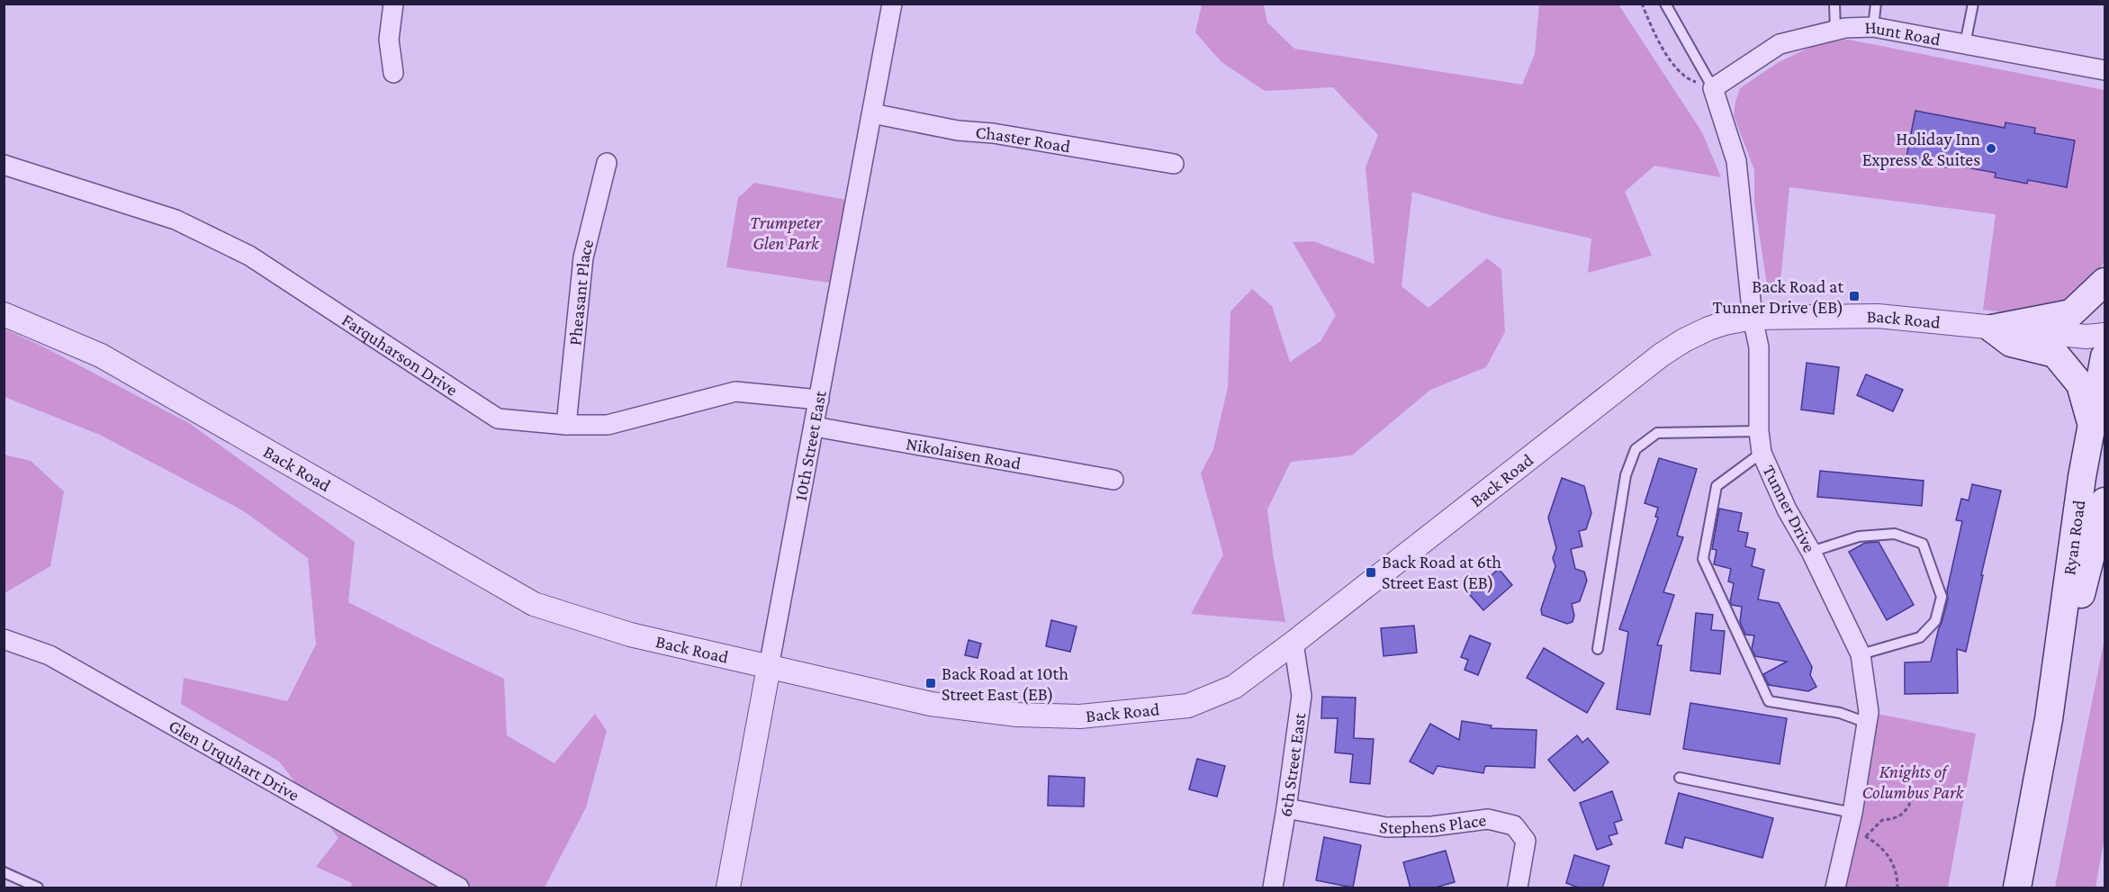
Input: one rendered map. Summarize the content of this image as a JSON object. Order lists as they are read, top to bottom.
{
  "streets": {
    "main road": ["Ryan Road"],
    "street": [
      "Hunt Road",
      "Chaster Road",
      "Pheasant Place",
      "Back Road",
      "Farquharson Drive",
      "10th Street East",
      "Nikolaisen Road",
      "Tunner Drive",
      "Glen Urquhart Drive",
      "6th Street East",
      "Stephens Place"
    ]
  },
  "crossings": [
    ["Hunt Road", "Tunner Drive"],
    ["Chaster Road", "10th Street East"],
    ["Pheasant Place", "Farquharson Drive"],
    ["Back Road", "10th Street East"],
    ["Back Road", "Tunner Drive"],
    ["Back Road", "6th Street East"],
    ["Farquharson Drive", "10th Street East"],
    ["10th Street East", "Nikolaisen Road"],
    ["6th Street East", "Stephens Place"]
  ],
  "parks": ["Trumpeter Glen Park", "Knights of Columbus Park"],
  "places": {
    "other": ["Holiday Inn Express & Suites"],
    "transit": ["Back Road at Tunner Drive (EB)", "Back Road at 6th Street East (EB)", "Back Road at 10th Street East (EB)"]
  }
}
